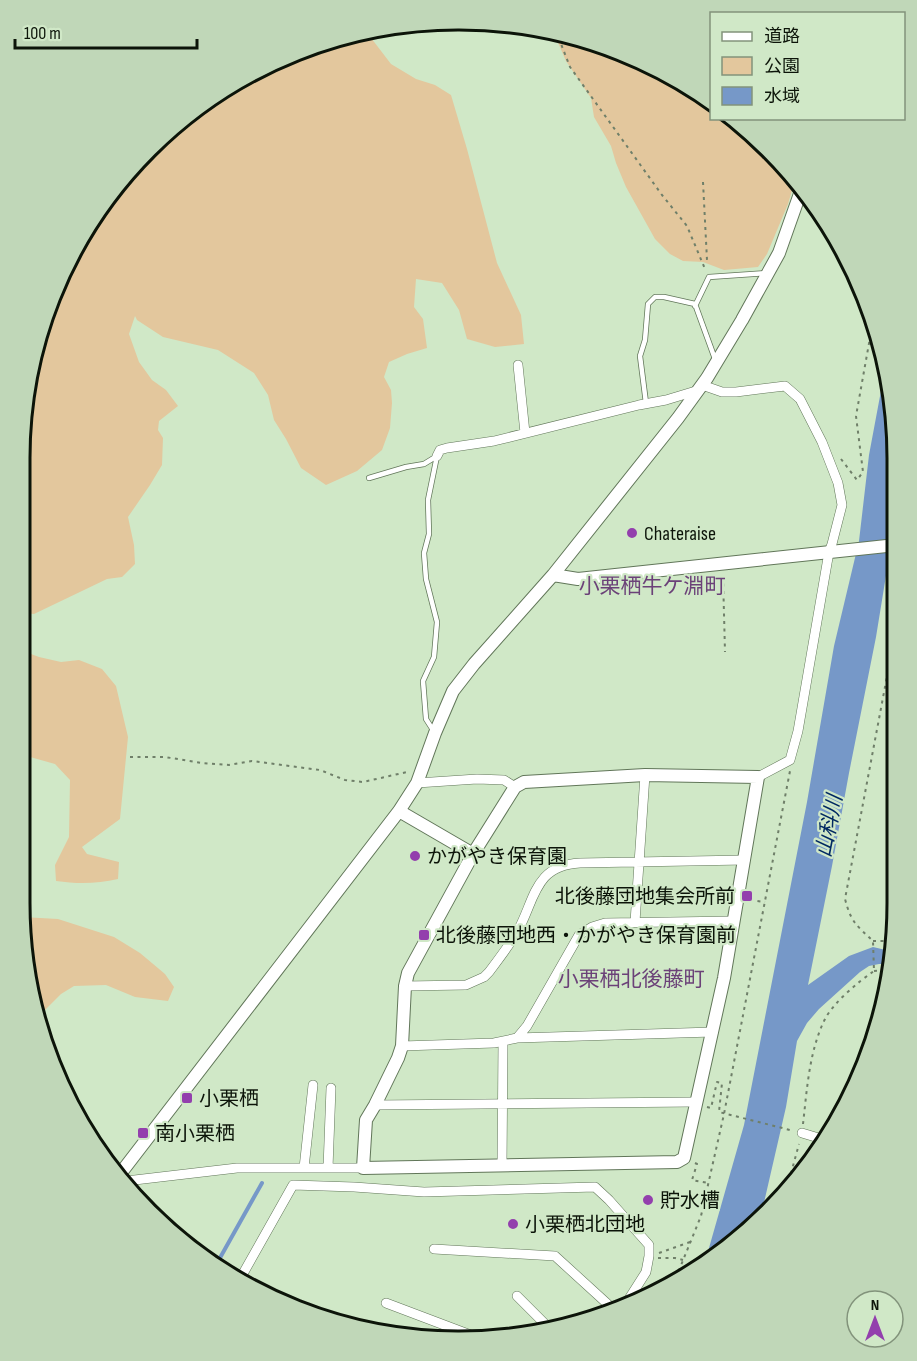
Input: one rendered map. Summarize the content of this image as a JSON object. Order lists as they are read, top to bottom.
{
  "districts": ["小栗栖牛ケ淵町", "小栗栖北後藤町"],
  "water": ["山科川"],
  "places": {
    "other": [
      "Chateraise",
      "かがやき保育園",
      "貯水槽",
      "小栗栖北団地"
    ],
    "transit": [
      "北後藤団地集会所前",
      "北後藤団地西・かがやき保育園前",
      "小栗栖",
      "南小栗栖"
    ]
  },
  "legend": ["道路", "公園", "水域"],
  "scale_bar": "100 m",
  "north": "top"
}
